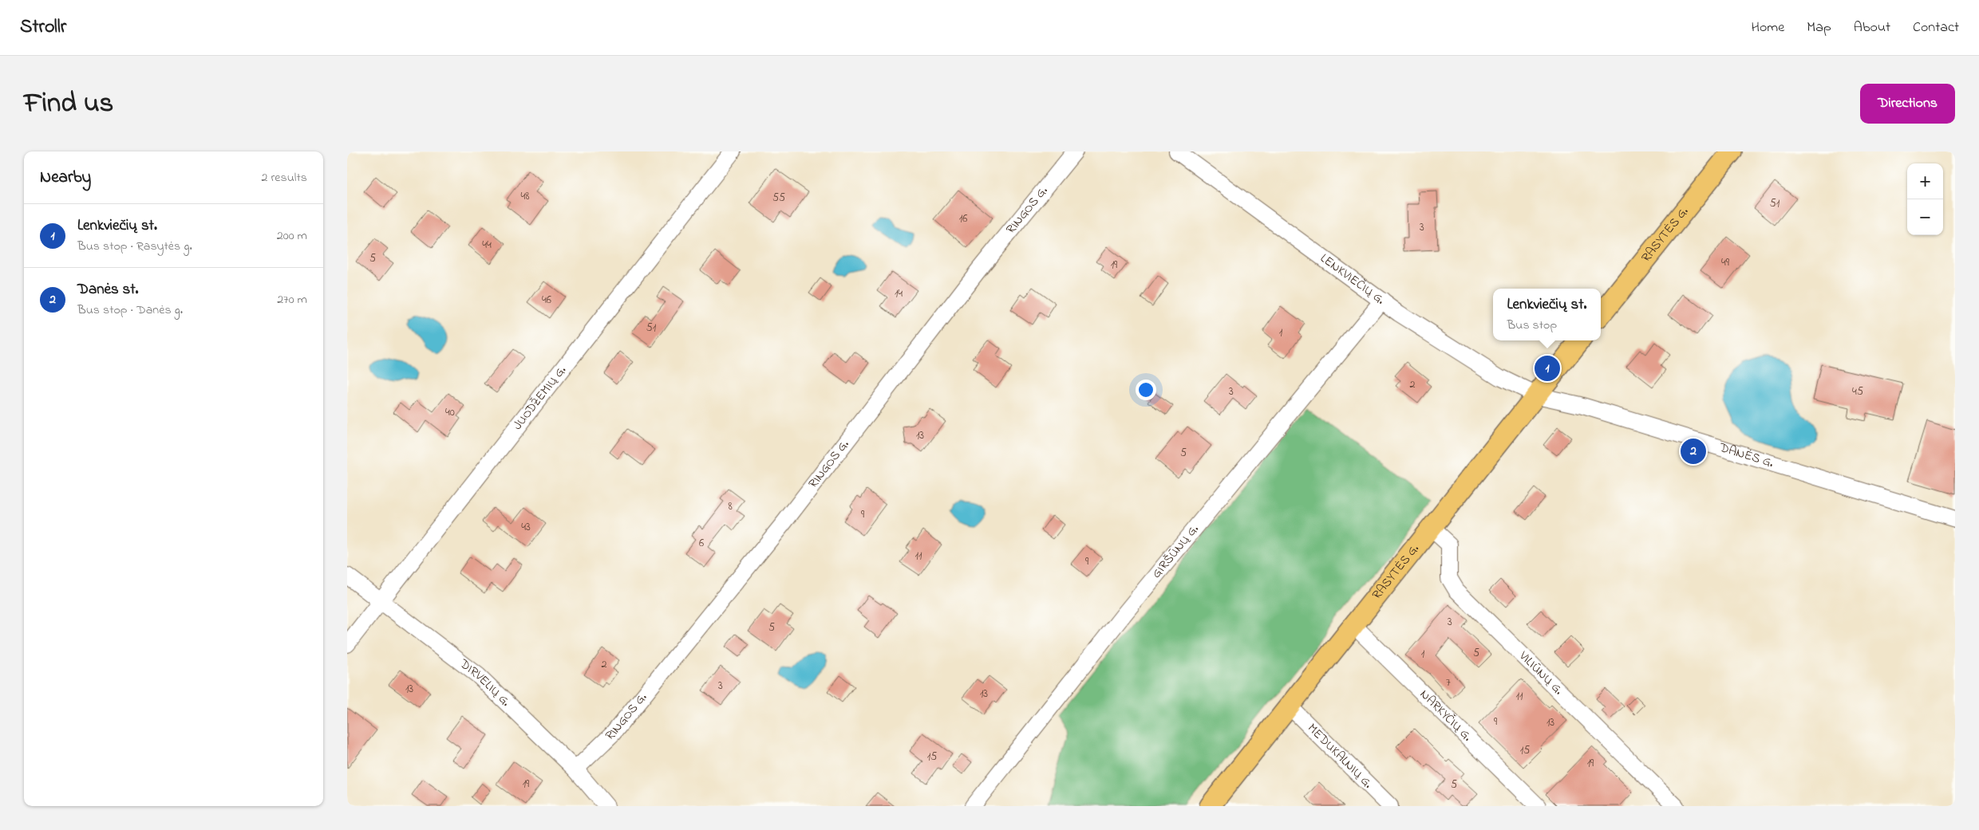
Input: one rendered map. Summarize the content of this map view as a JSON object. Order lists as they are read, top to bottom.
{
  "streets": {
    "main road": ["RASYTĖS G."],
    "street": [
      "RINGOS G.",
      "LENKVIEČIŲ G.",
      "JUODŽEMIŲ G.",
      "DANĖS G.",
      "GIRŠŪNŲ G.",
      "VILIŪNŲ G.",
      "DIRVELIŲ G.",
      "NARKYČIŲ G.",
      "MEDUKALNIŲ G."
    ]
  },
  "crossings": [
    ["RINGOS G.", "DIRVELIŲ G."],
    ["RASYTĖS G.", "LENKVIEČIŲ G."],
    ["RASYTĖS G.", "DANĖS G."],
    ["RASYTĖS G.", "VILIŪNŲ G."],
    ["RASYTĖS G.", "NARKYČIŲ G."],
    ["RASYTĖS G.", "MEDUKALNIŲ G."],
    ["LENKVIEČIŲ G.", "DANĖS G."],
    ["LENKVIEČIŲ G.", "GIRŠŪNŲ G."],
    ["JUODŽEMIŲ G.", "DIRVELIŲ G."]
  ],
  "house_numbers": [
    "48",
    "55",
    "51",
    "16",
    "3",
    "44",
    "5",
    "49",
    "19",
    "14",
    "46",
    "51",
    "1",
    "2",
    "3",
    "45",
    "40",
    "13",
    "5",
    "8",
    "9",
    "43",
    "6",
    "11",
    "9",
    "3",
    "5",
    "5",
    "1",
    "2",
    "7",
    "3",
    "13",
    "13",
    "11",
    "9",
    "13",
    "15",
    "15",
    "19",
    "19",
    "5"
  ],
  "page": {
    "header": "Strollr",
    "nav": [
      "Home",
      "Map",
      "About",
      "Contact"
    ],
    "title": "Find us",
    "buttons": "Directions",
    "heading": ["Nearby", "2 results"],
    "map_buttons": ["+", "−"],
    "list": [
      {
        "mark": "1",
        "name": "Lenkviečių st.",
        "note": "Bus stop · Rasytės g.",
        "value": "200 m"
      },
      {
        "mark": "2",
        "name": "Danės st.",
        "note": "Bus stop · Danės g.",
        "value": "270 m"
      }
    ],
    "popup": ["Lenkviečių st.", "Bus stop"],
    "pins": ["1", "2"]
  }
}
